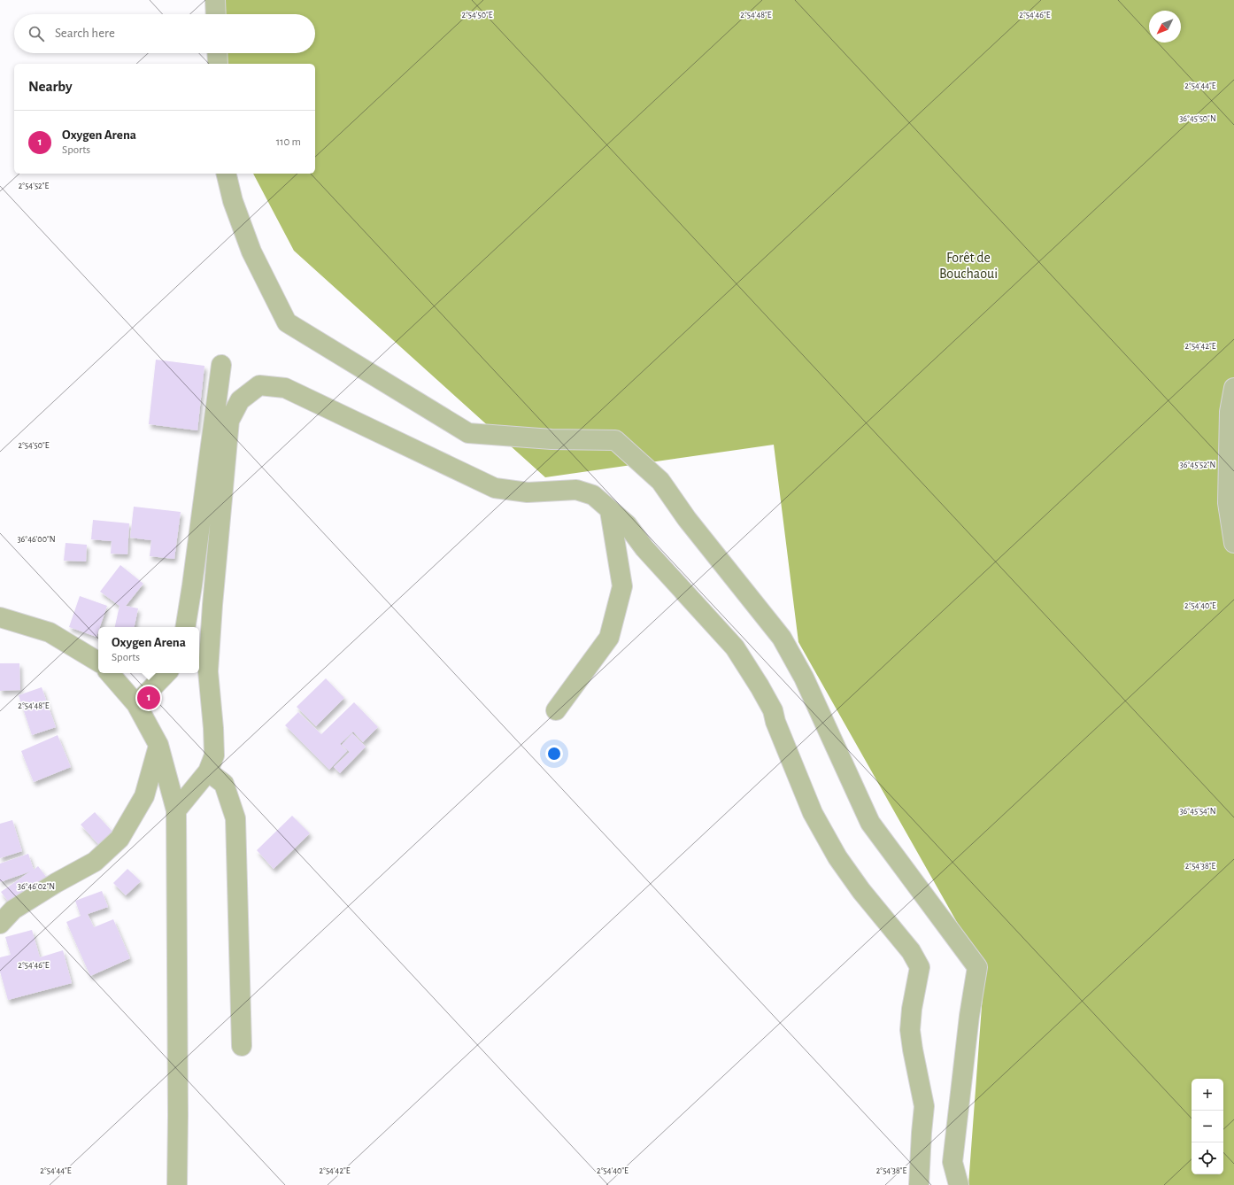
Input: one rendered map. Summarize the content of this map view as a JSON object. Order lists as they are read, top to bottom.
{
  "parks": ["Forêt de Bouchaoui"],
  "north": "bottom left",
  "page": {
    "search": "Search here",
    "heading": "Nearby",
    "list": [
      {
        "mark": "1",
        "name": "Oxygen Arena",
        "note": "Sports",
        "value": "110 m"
      }
    ],
    "popup": ["Oxygen Arena", "Sports"],
    "pins": "1",
    "map_buttons": ["+", "−"]
  },
  "coordinates": [
    "2°54'50\"E",
    "2°54'48\"E",
    "2°54'46\"E",
    "2°54'44\"E",
    "36°45'50\"N",
    "2°54'52\"E",
    "2°54'42\"E",
    "36°45'52\"N",
    "36°46'00\"N",
    "2°54'40\"E",
    "36°45'54\"N",
    "2°54'38\"E",
    "36°46'02\"N"
  ]
}
